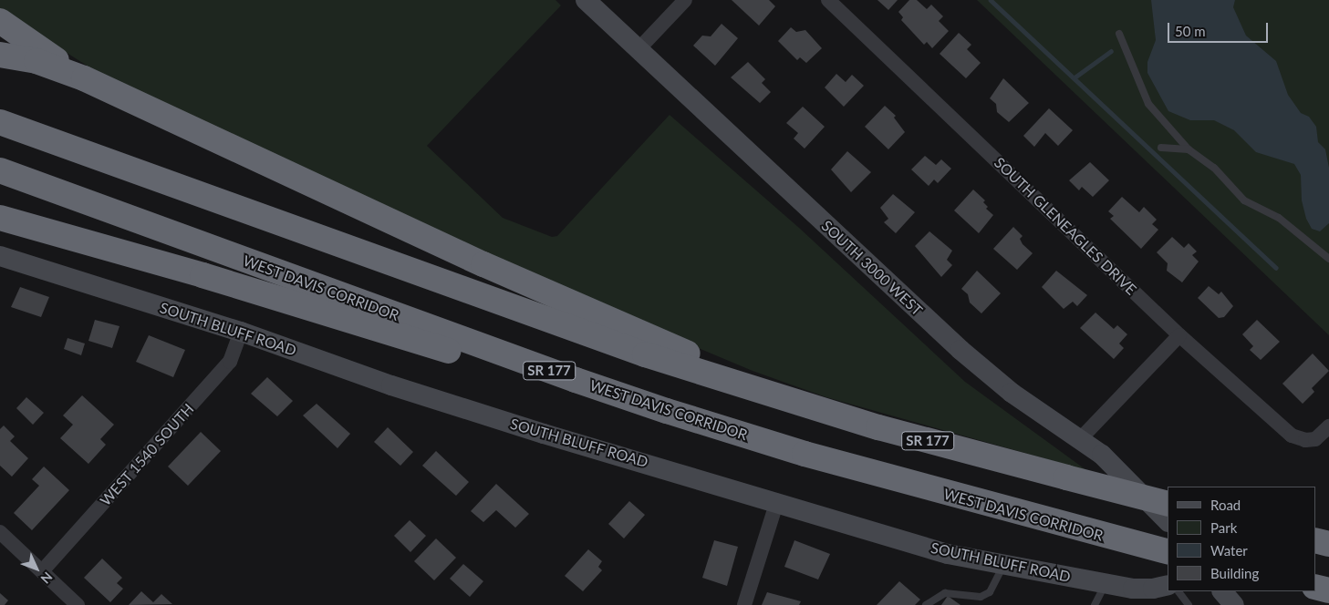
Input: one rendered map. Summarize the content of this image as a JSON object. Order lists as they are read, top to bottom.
{
  "streets": {
    "highway": ["WEST DAVIS CORRIDOR", "SR 177"],
    "street": [
      "SOUTH GLENEAGLES DRIVE",
      "SOUTH 3000 WEST",
      "SOUTH BLUFF ROAD",
      "WEST 1540 SOUTH"
    ]
  },
  "crossings": [
    ["SOUTH BLUFF ROAD", "WEST 1540 SOUTH"]
  ],
  "legend": [
    "Road",
    "Park",
    "Water",
    "Building"
  ],
  "scale_bar": "50 m",
  "north": "bottom right"
}
